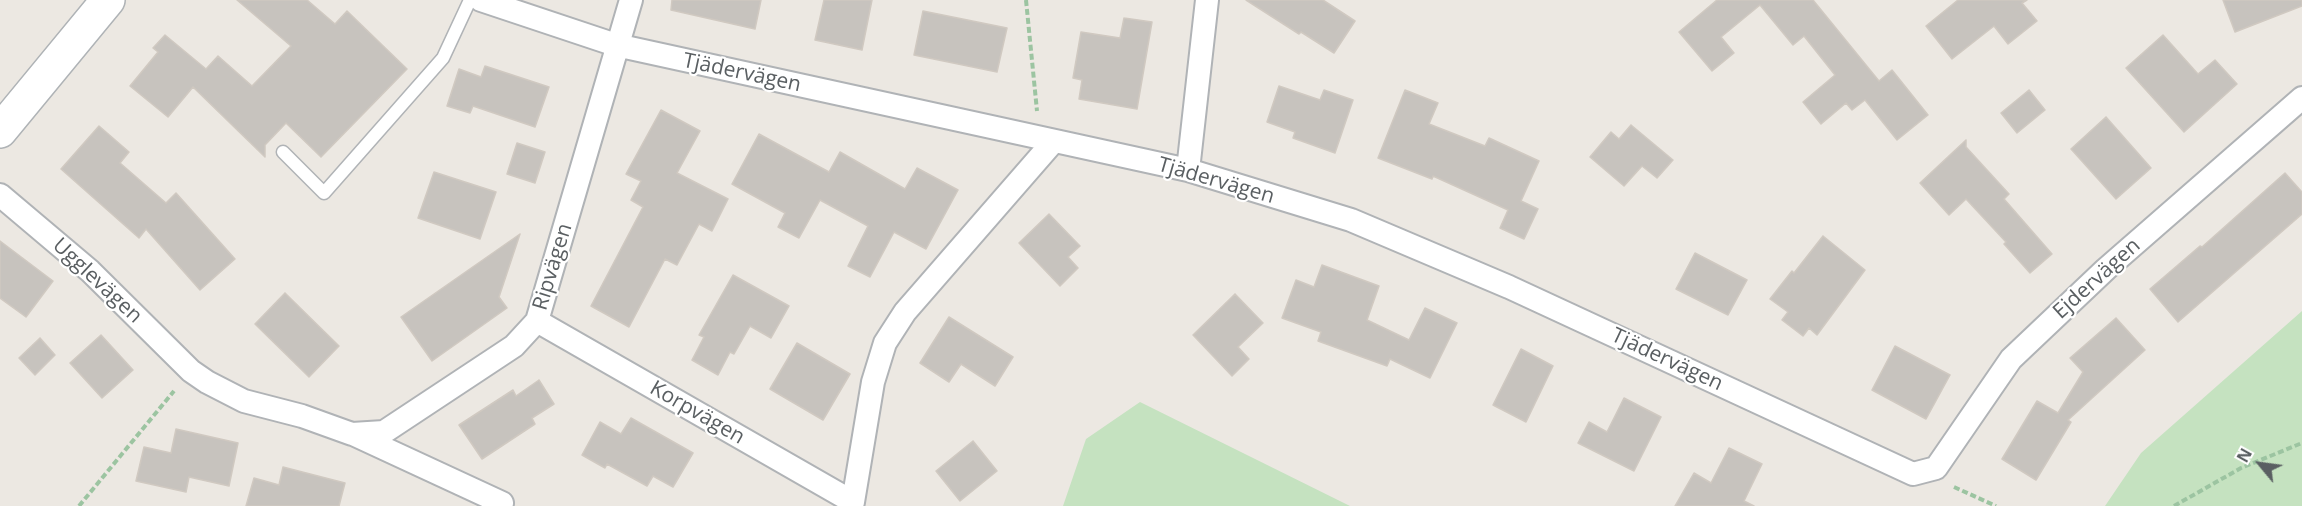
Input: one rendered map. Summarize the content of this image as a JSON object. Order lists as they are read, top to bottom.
{
  "streets": {
    "street": [
      "Tjädervägen",
      "Ripvägen",
      "Ejdervägen",
      "Ugglevägen",
      "Korpvägen"
    ]
  },
  "crossings": [
    ["Tjädervägen", "Ripvägen"],
    ["Tjädervägen", "Ejdervägen"],
    ["Ripvägen", "Ugglevägen"],
    ["Ripvägen", "Korpvägen"]
  ],
  "north": "top left"
}
